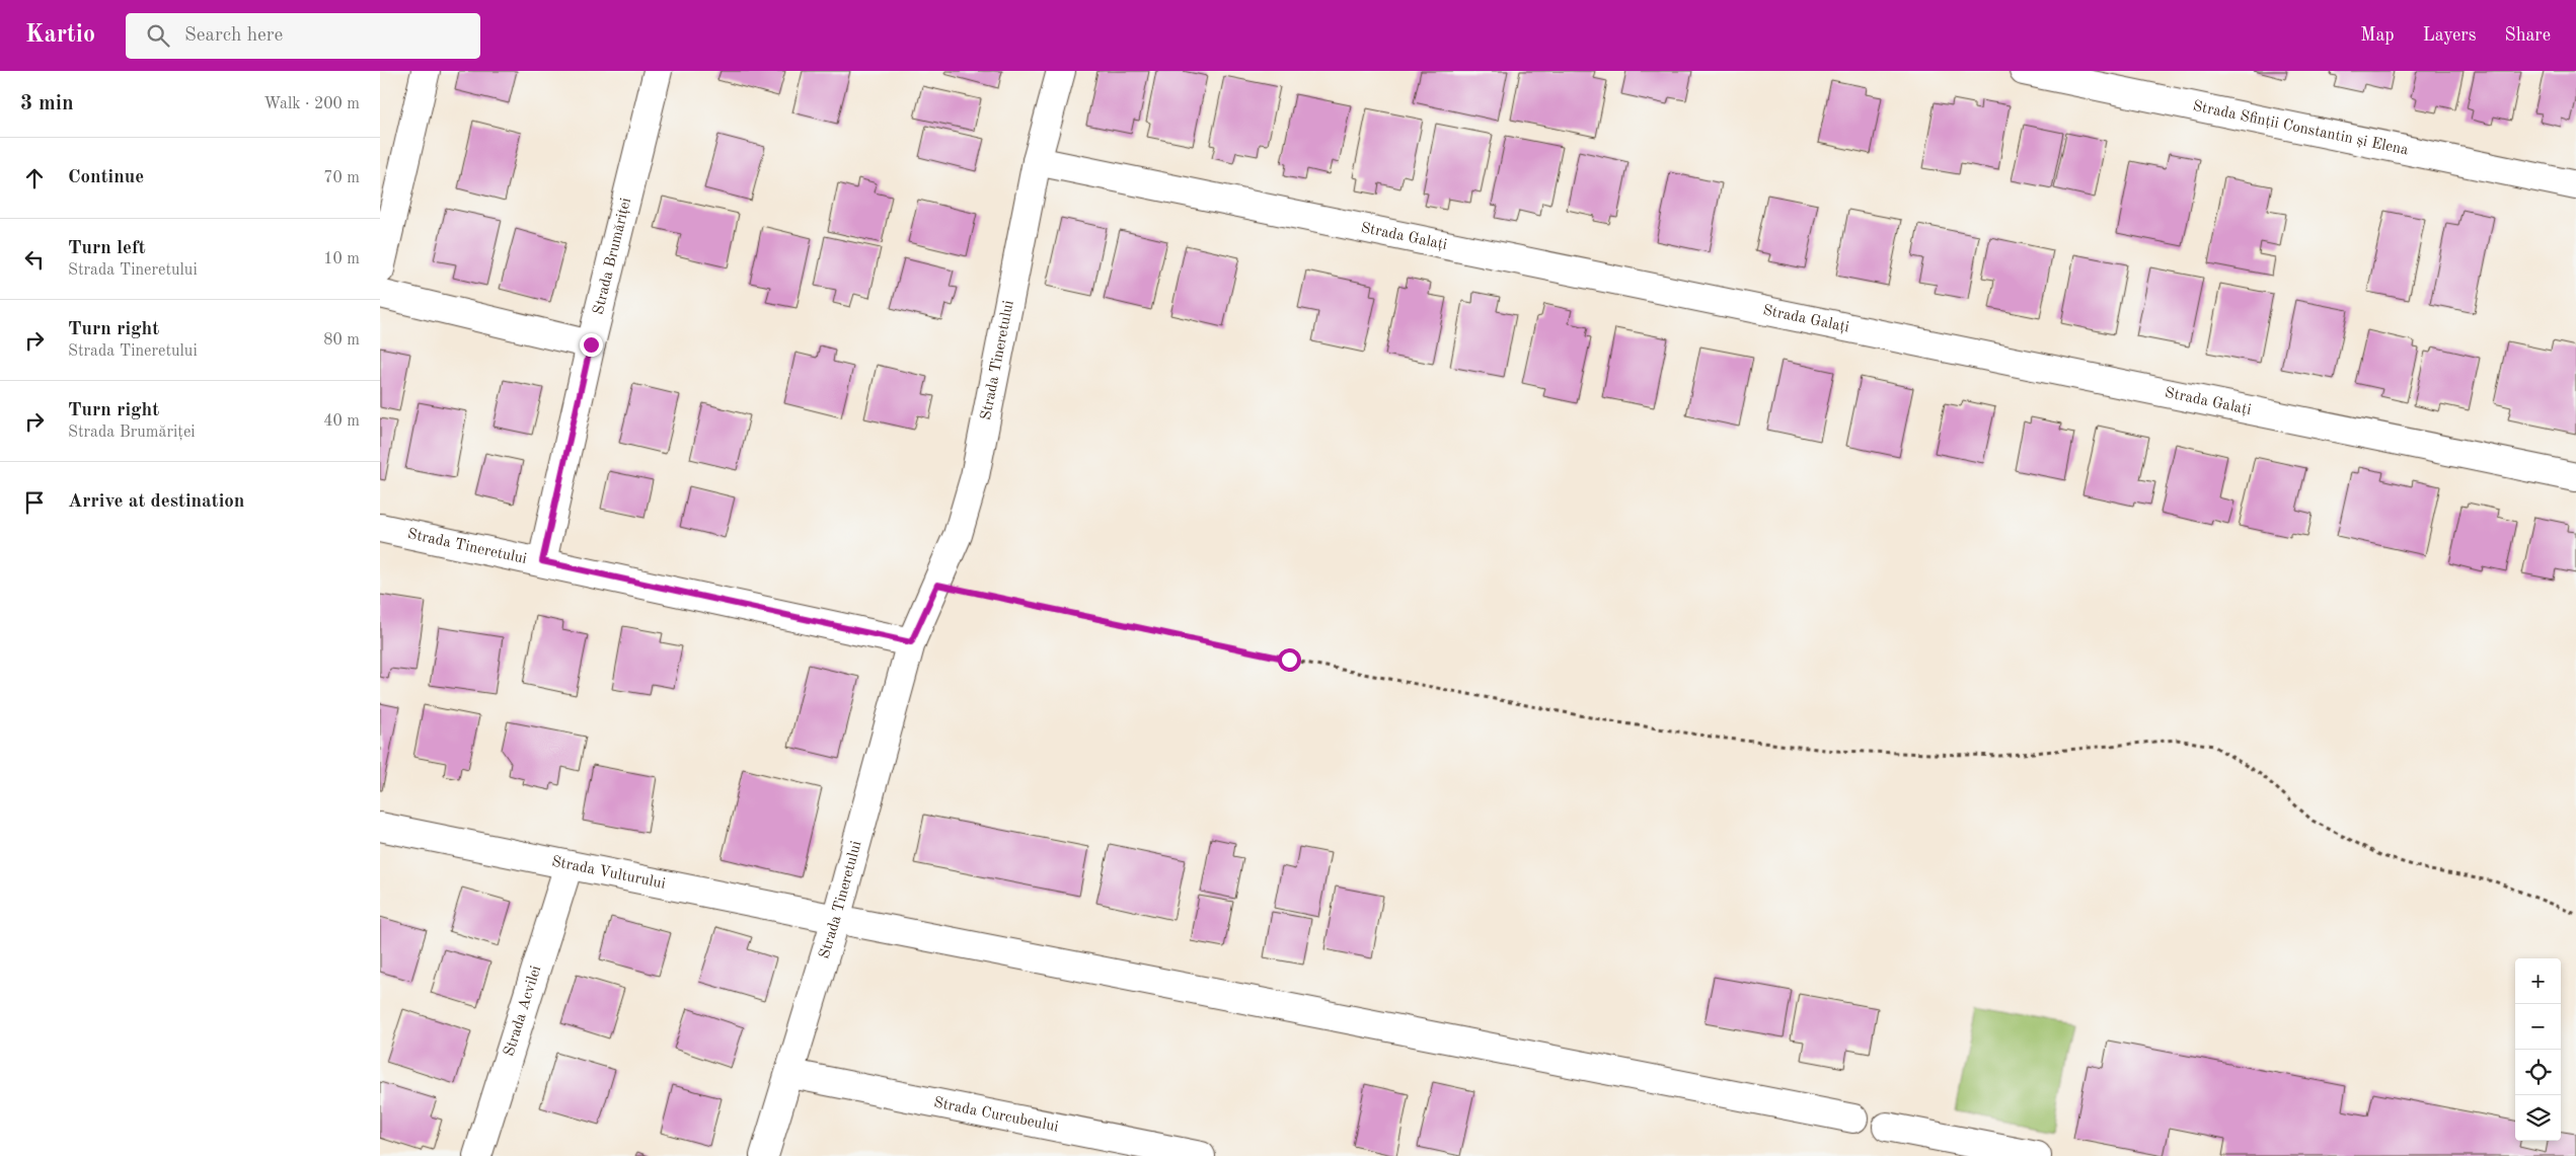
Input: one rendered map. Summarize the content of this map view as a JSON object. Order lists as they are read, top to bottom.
{
  "streets": {
    "street": [
      "Strada Sfinții Constantin și Elena",
      "Strada Galați",
      "Strada Brumăriței",
      "Strada Tineretului",
      "Strada Vulturului",
      "Strada Acvilei",
      "Strada Curcubeului"
    ]
  },
  "crossings": [
    ["Strada Galați", "Strada Tineretului"],
    ["Strada Brumăriței", "Strada Tineretului"],
    ["Strada Tineretului", "Strada Vulturului"],
    ["Strada Tineretului", "Strada Curcubeului"],
    ["Strada Vulturului", "Strada Acvilei"]
  ],
  "page": {
    "header": "Kartio",
    "search": "Search here",
    "nav": ["Map", "Layers", "Share"],
    "heading": ["3 min", "Walk · 200 m"],
    "list": [
      ["Continue", "70 m"],
      ["Turn left", "Strada Tineretului", "10 m"],
      ["Turn right", "Strada Tineretului", "80 m"],
      ["Turn right", "Strada Brumăriței", "40 m"],
      "Arrive at destination"
    ],
    "map_buttons": ["+", "−"]
  }
}
